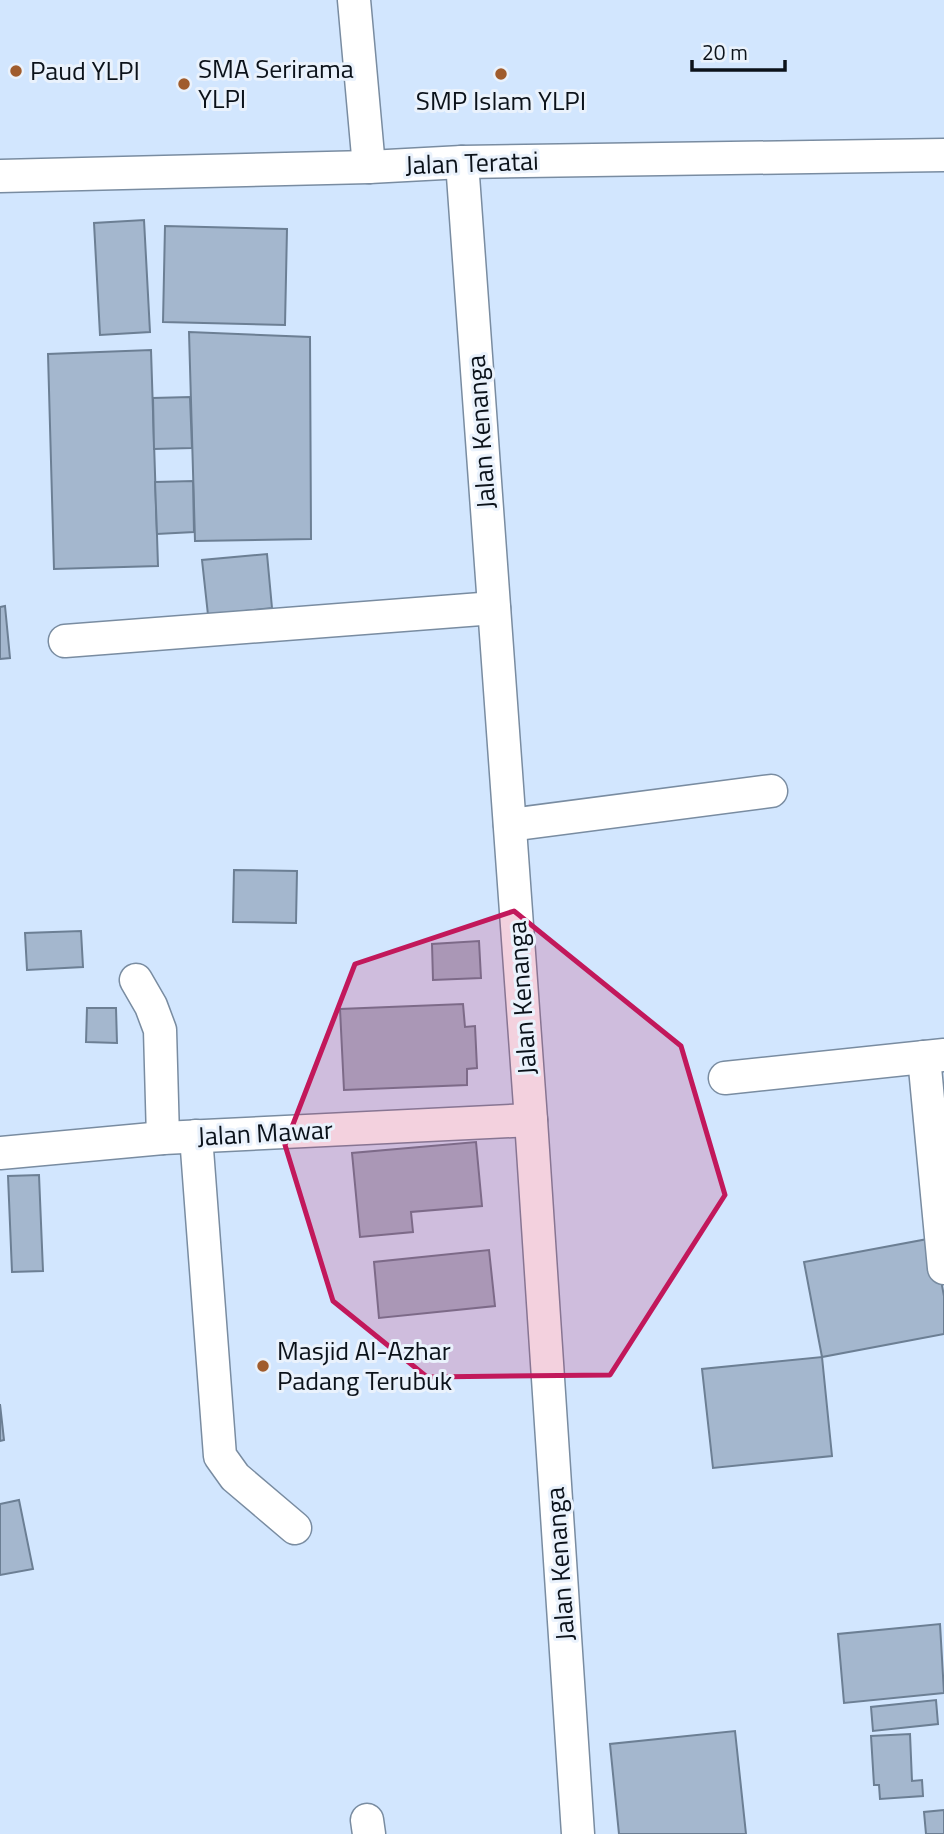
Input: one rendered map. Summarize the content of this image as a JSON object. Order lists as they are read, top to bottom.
{
  "streets": {
    "street": ["Jalan Teratai", "Jalan Kenanga", "Jalan Mawar"]
  },
  "crossings": [
    ["Jalan Teratai", "Jalan Kenanga"],
    ["Jalan Kenanga", "Jalan Mawar"]
  ],
  "places": [
    "Paud YLPI",
    "SMP Islam YLPI",
    "SMA Serirama YLPI",
    "Masjid Al-Azhar Padang Terubuk"
  ],
  "scale_bar": "20 m"
}
